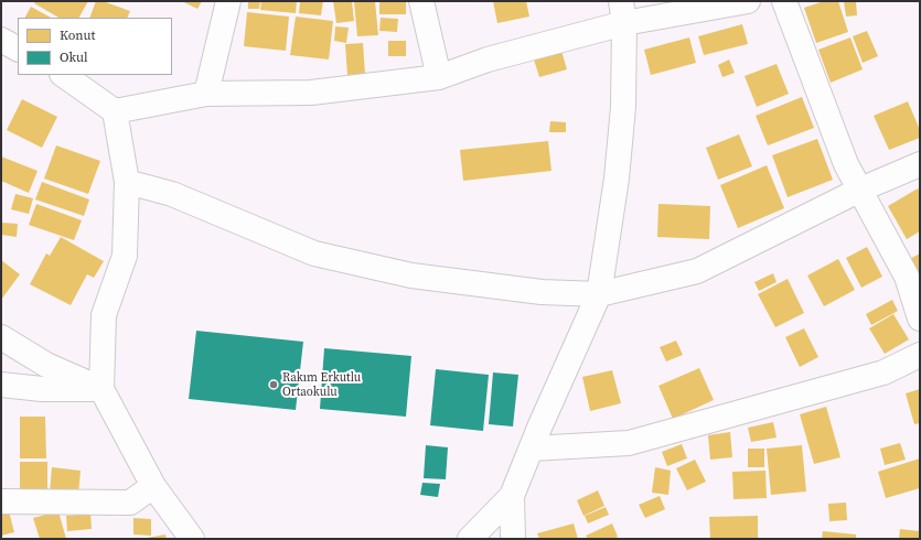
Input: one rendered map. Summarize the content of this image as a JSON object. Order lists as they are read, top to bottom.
{
  "places": ["Rakım Erkutlu Ortaokulu"],
  "legend": ["Konut", "Okul"]
}
